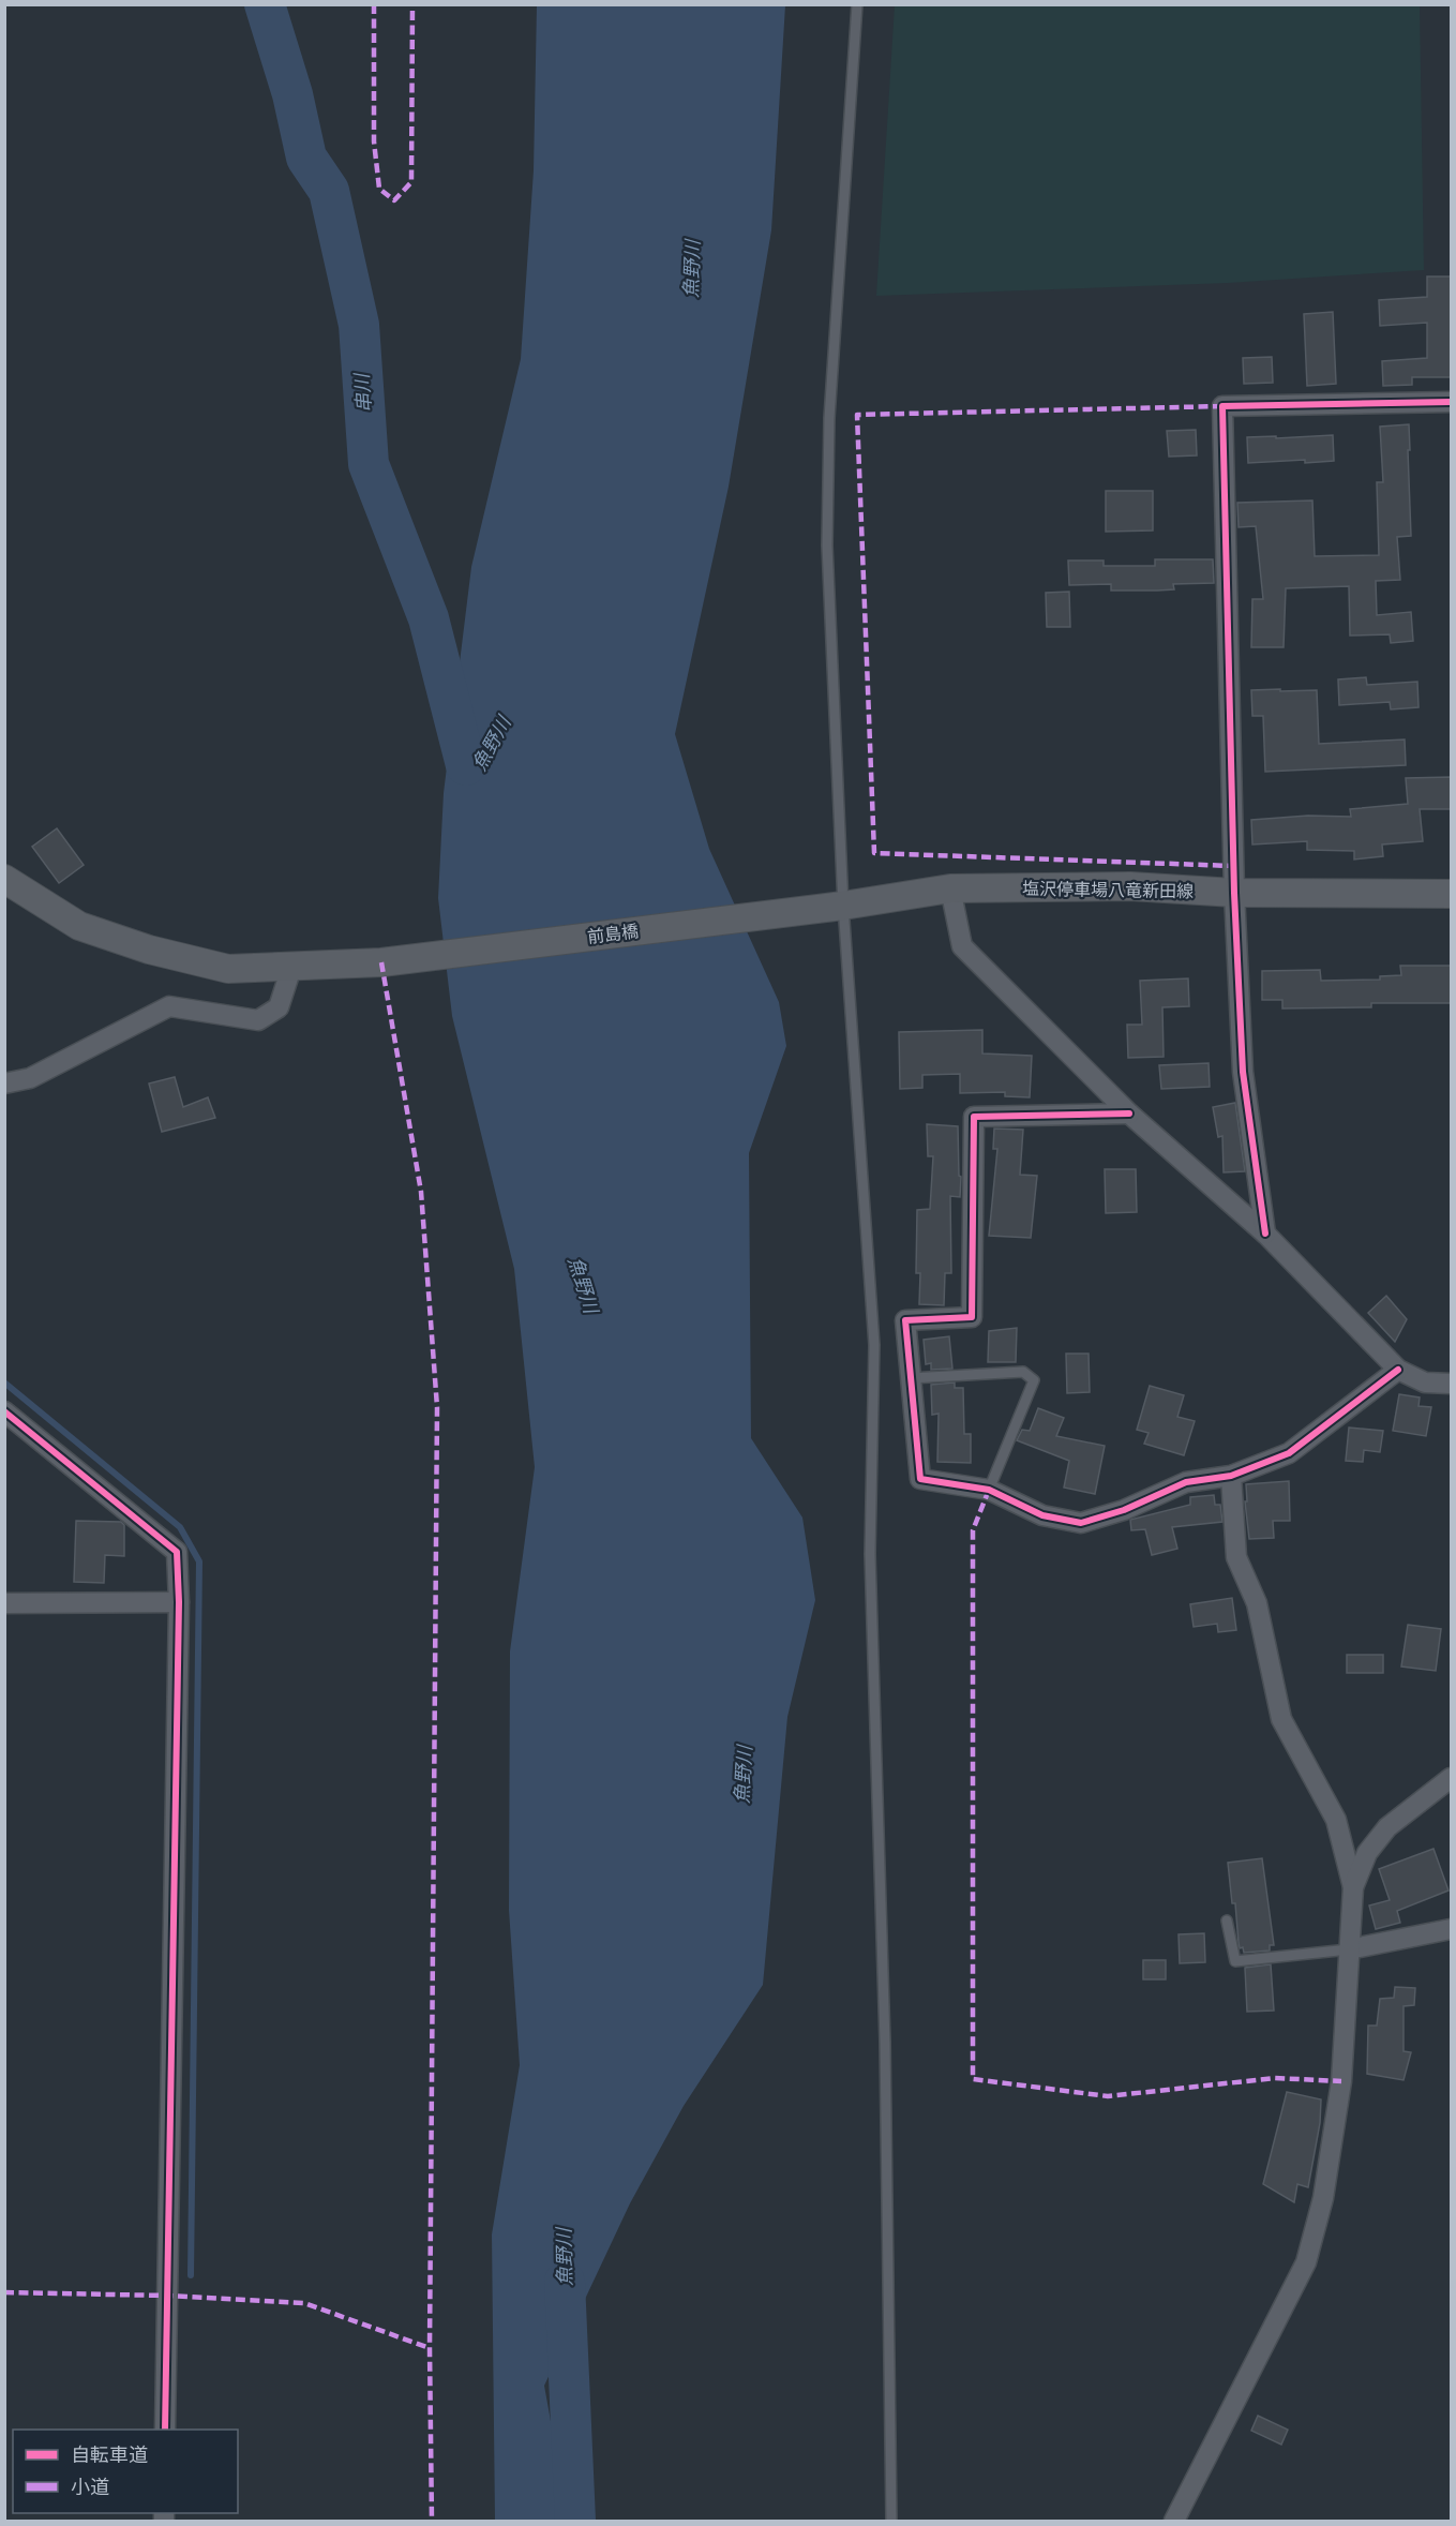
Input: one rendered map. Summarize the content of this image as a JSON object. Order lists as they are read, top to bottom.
{
  "streets": {
    "main road": ["塩沢停車場八竜新田線", "前島橋"]
  },
  "crossings": [
    ["塩沢停車場八竜新田線", "前島橋"]
  ],
  "water": ["魚野川", "串川"],
  "legend": ["自転車道", "小道"]
}
